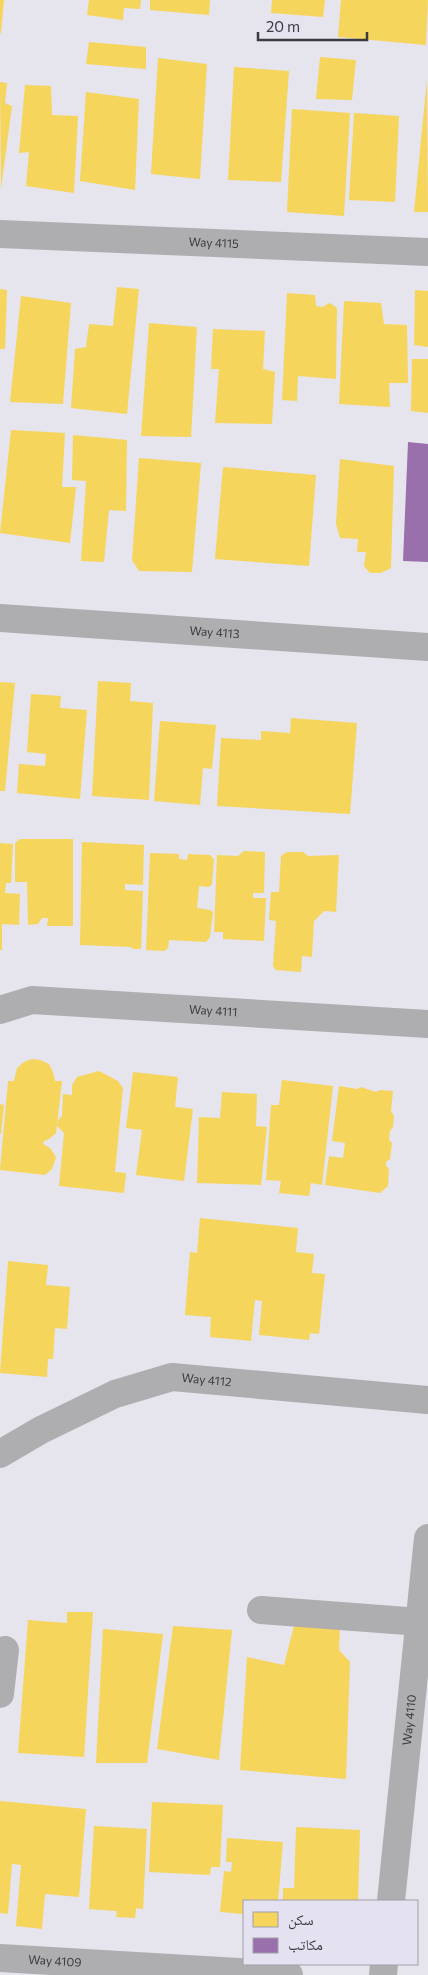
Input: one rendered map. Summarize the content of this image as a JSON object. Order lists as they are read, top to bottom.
{
  "streets": {
    "street": [
      "Way 4115",
      "Way 4113",
      "Way 4111",
      "Way 4112",
      "Way 4110",
      "Way 4109"
    ]
  },
  "legend": ["سكن", "مكاتب"],
  "scale_bar": "20 m"
}
